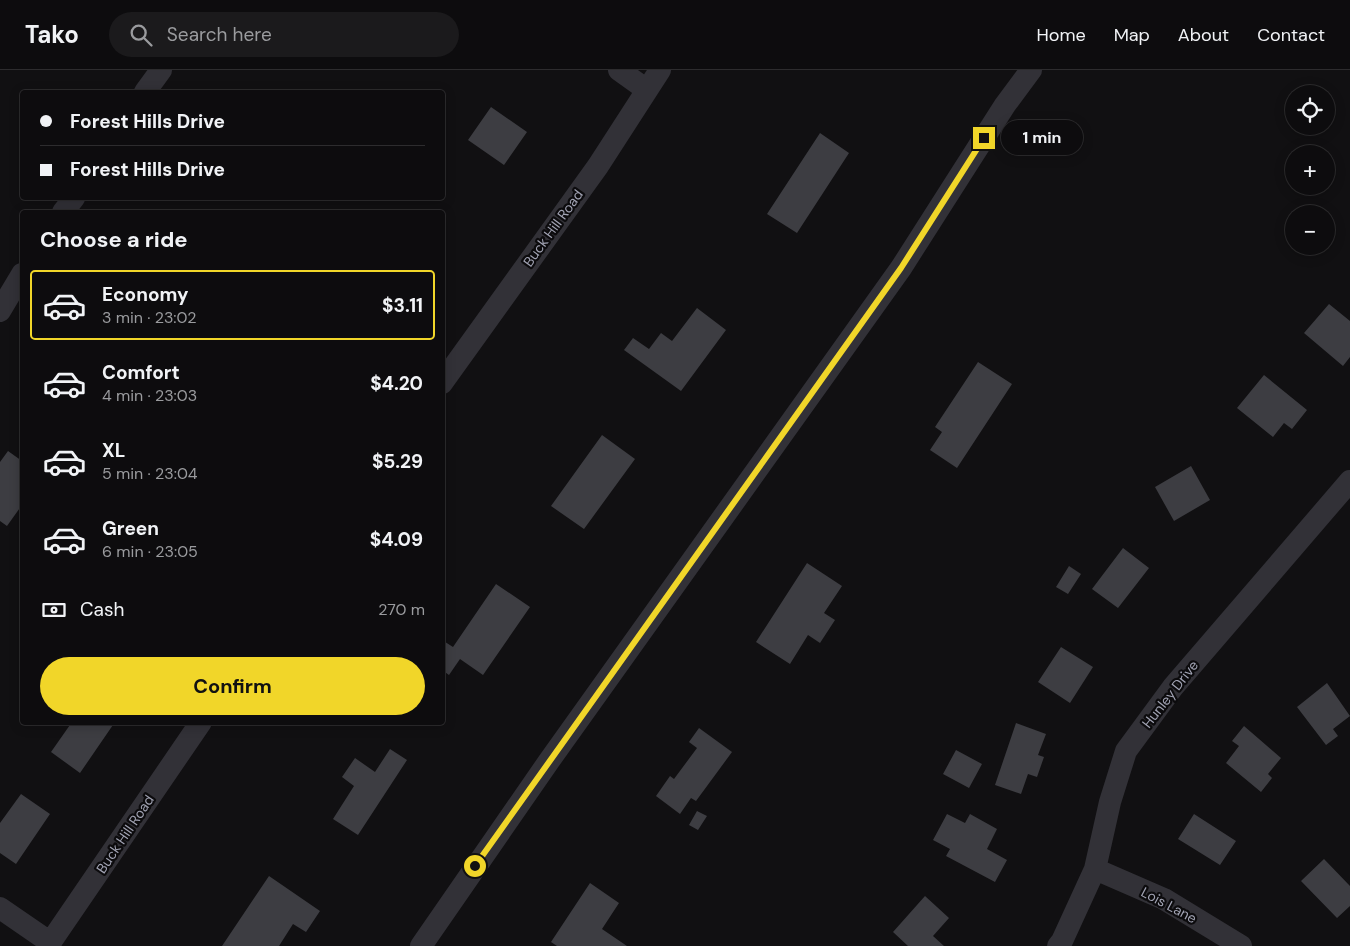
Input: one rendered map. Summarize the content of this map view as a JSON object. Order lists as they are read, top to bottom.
{
  "streets": {
    "street": ["Buck Hill Road", "Hunley Drive", "Lois Lane"]
  },
  "crossings": [
    ["Hunley Drive", "Lois Lane"]
  ],
  "page": {
    "header": "Tako",
    "search": "Search here",
    "nav": [
      "Home",
      "Map",
      "About",
      "Contact"
    ],
    "map_buttons": ["+", "−"],
    "banner": ["Forest Hills Drive", "Forest Hills Drive"],
    "bubble": "1 min",
    "heading": "Choose a ride",
    "list": [
      {
        "name": "Economy",
        "note": "3 min · 23:02",
        "value": "$3.11"
      },
      {
        "name": "Comfort",
        "note": "4 min · 23:03",
        "value": "$4.20"
      },
      {
        "name": "XL",
        "note": "5 min · 23:04",
        "value": "$5.29"
      },
      {
        "name": "Green",
        "note": "6 min · 23:05",
        "value": "$4.09"
      }
    ],
    "pay": ["Cash", "270 m"],
    "buttons": "Confirm"
  }
}
